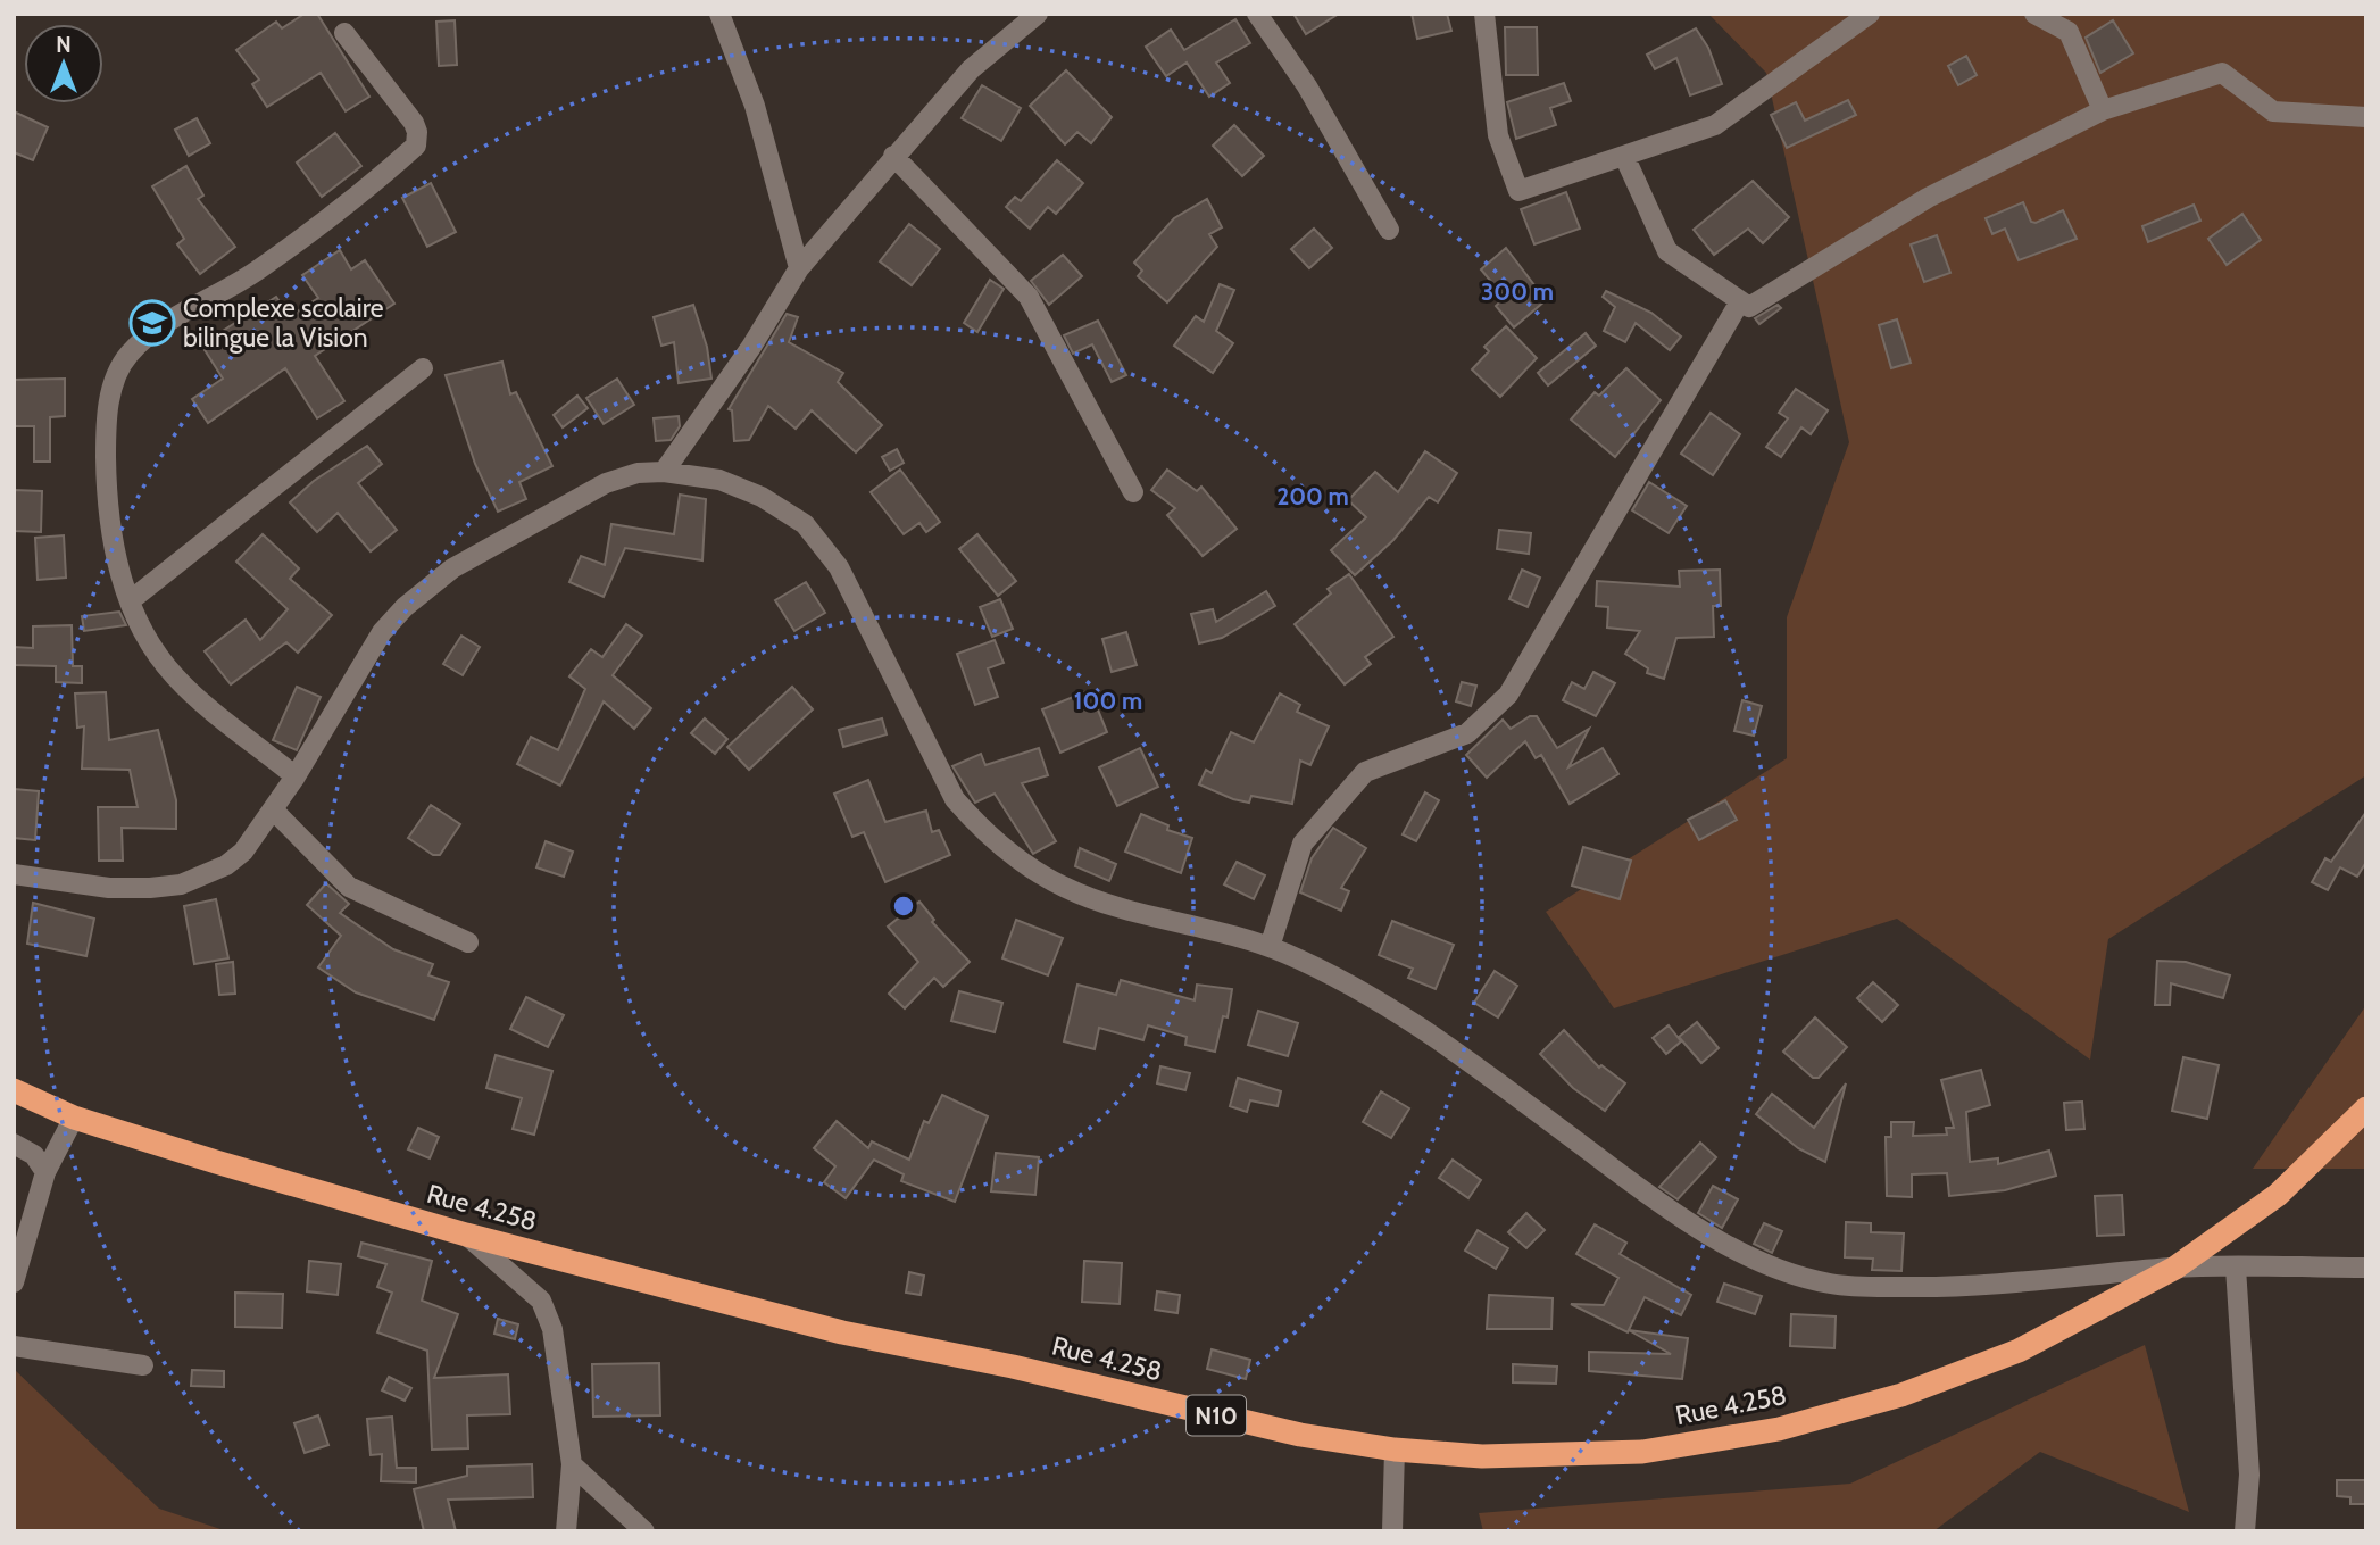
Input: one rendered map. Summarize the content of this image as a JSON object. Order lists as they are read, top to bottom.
{
  "streets": {
    "highway": ["Rue 4.258", "N10"]
  },
  "places": {
    "school or university": ["Complexe scolaire bilingue la Vision"]
  },
  "north": "top",
  "rings": ["300 m", "200 m", "100 m"]
}
